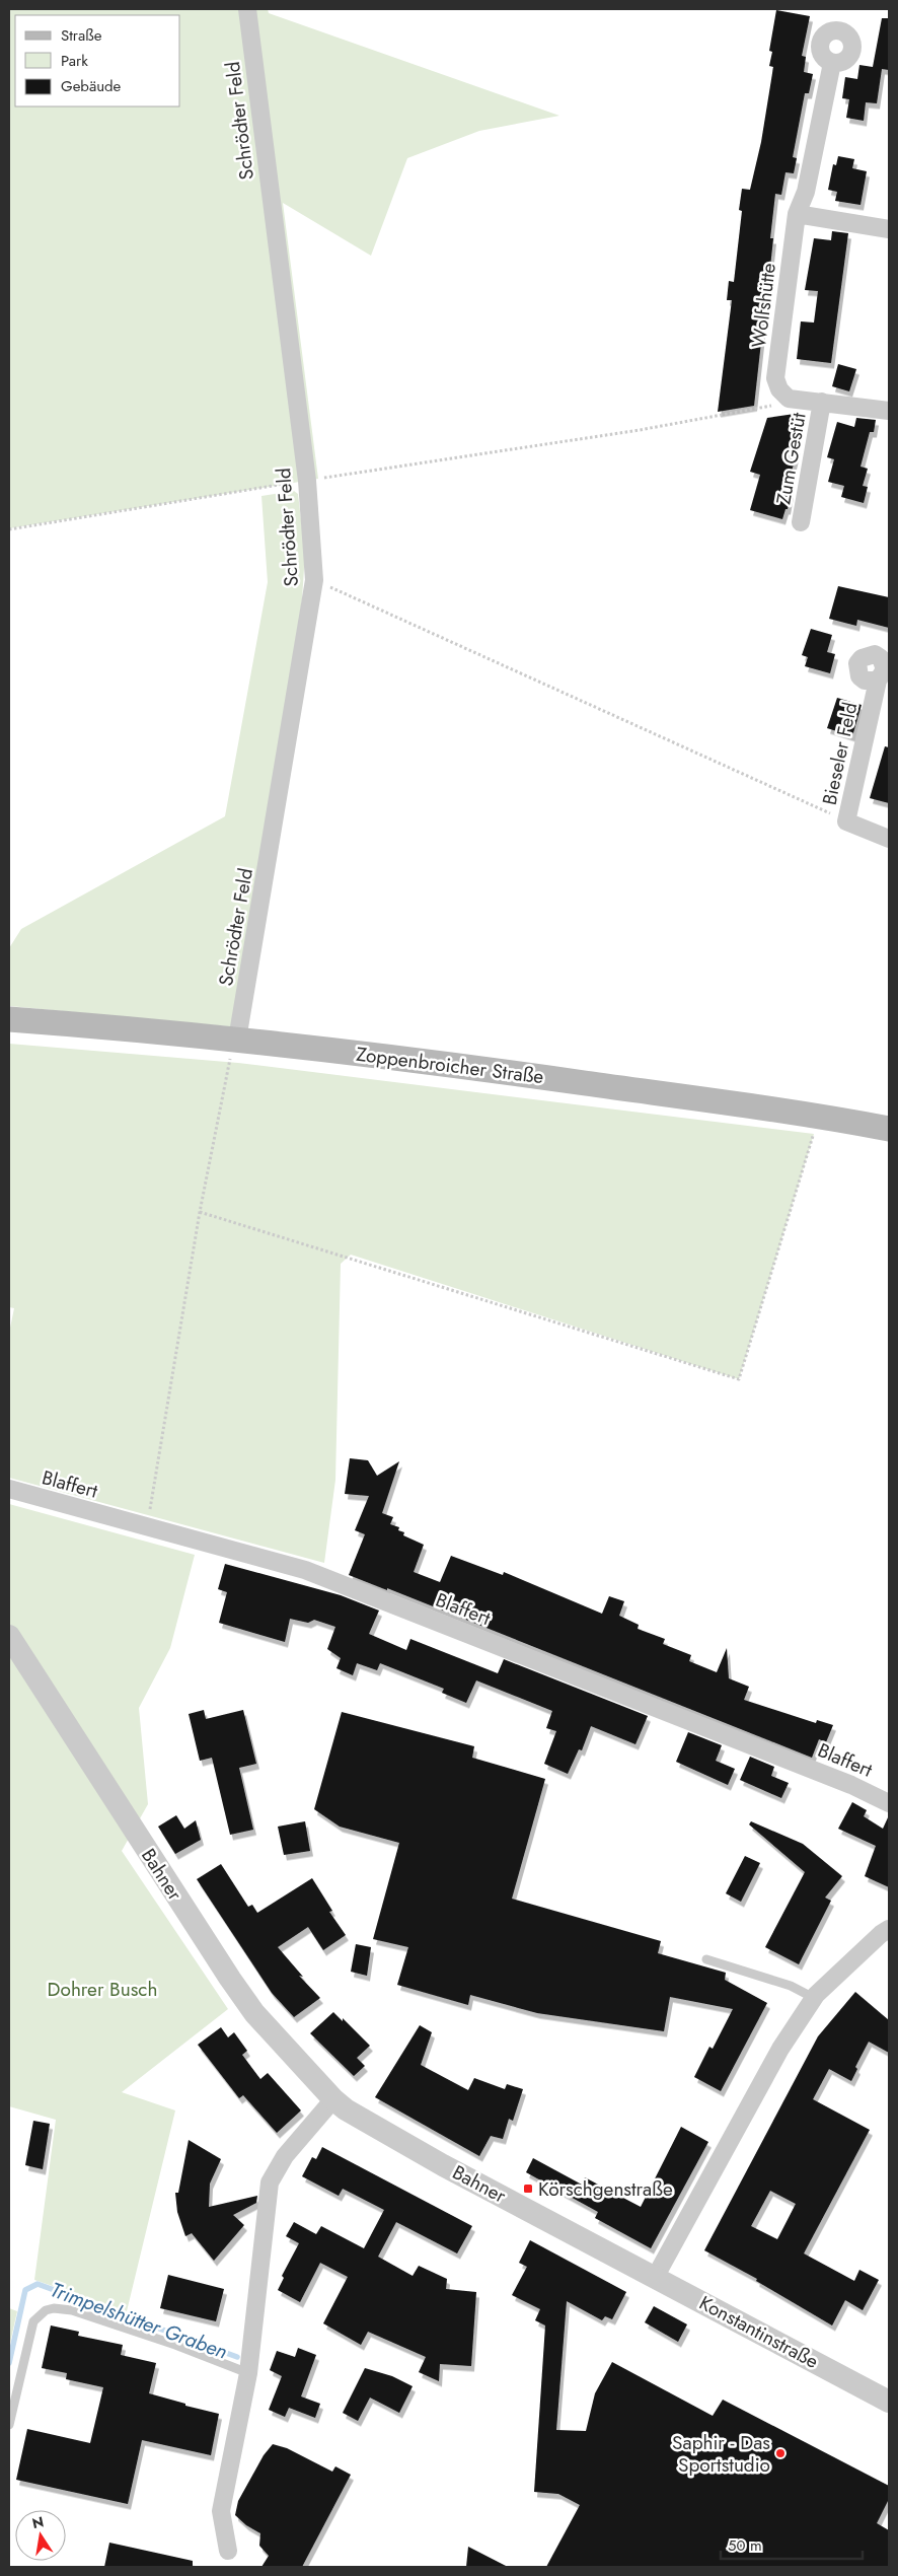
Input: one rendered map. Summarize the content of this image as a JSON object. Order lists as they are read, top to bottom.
{
  "streets": {
    "main road": ["Zoppenbroicher Straße"],
    "street": [
      "Schrödter Feld",
      "Wolfshütte",
      "Zum Gestüt",
      "Bieseler Feld",
      "Blaffert",
      "Bahner",
      "Konstantinstraße"
    ]
  },
  "crossings": [
    ["Schrödter Feld", "Zoppenbroicher Straße"],
    ["Wolfshütte", "Zum Gestüt"],
    ["Bahner", "Konstantinstraße"]
  ],
  "water": ["Trimpelshütter Graben"],
  "parks": ["Dohrer Busch"],
  "places": {
    "transit": ["Körschgenstraße"],
    "other": ["Saphir - Das Sportstudio"]
  },
  "legend": ["Straße", "Park", "Gebäude"],
  "scale_bar": "50 m",
  "north": "top"
}
